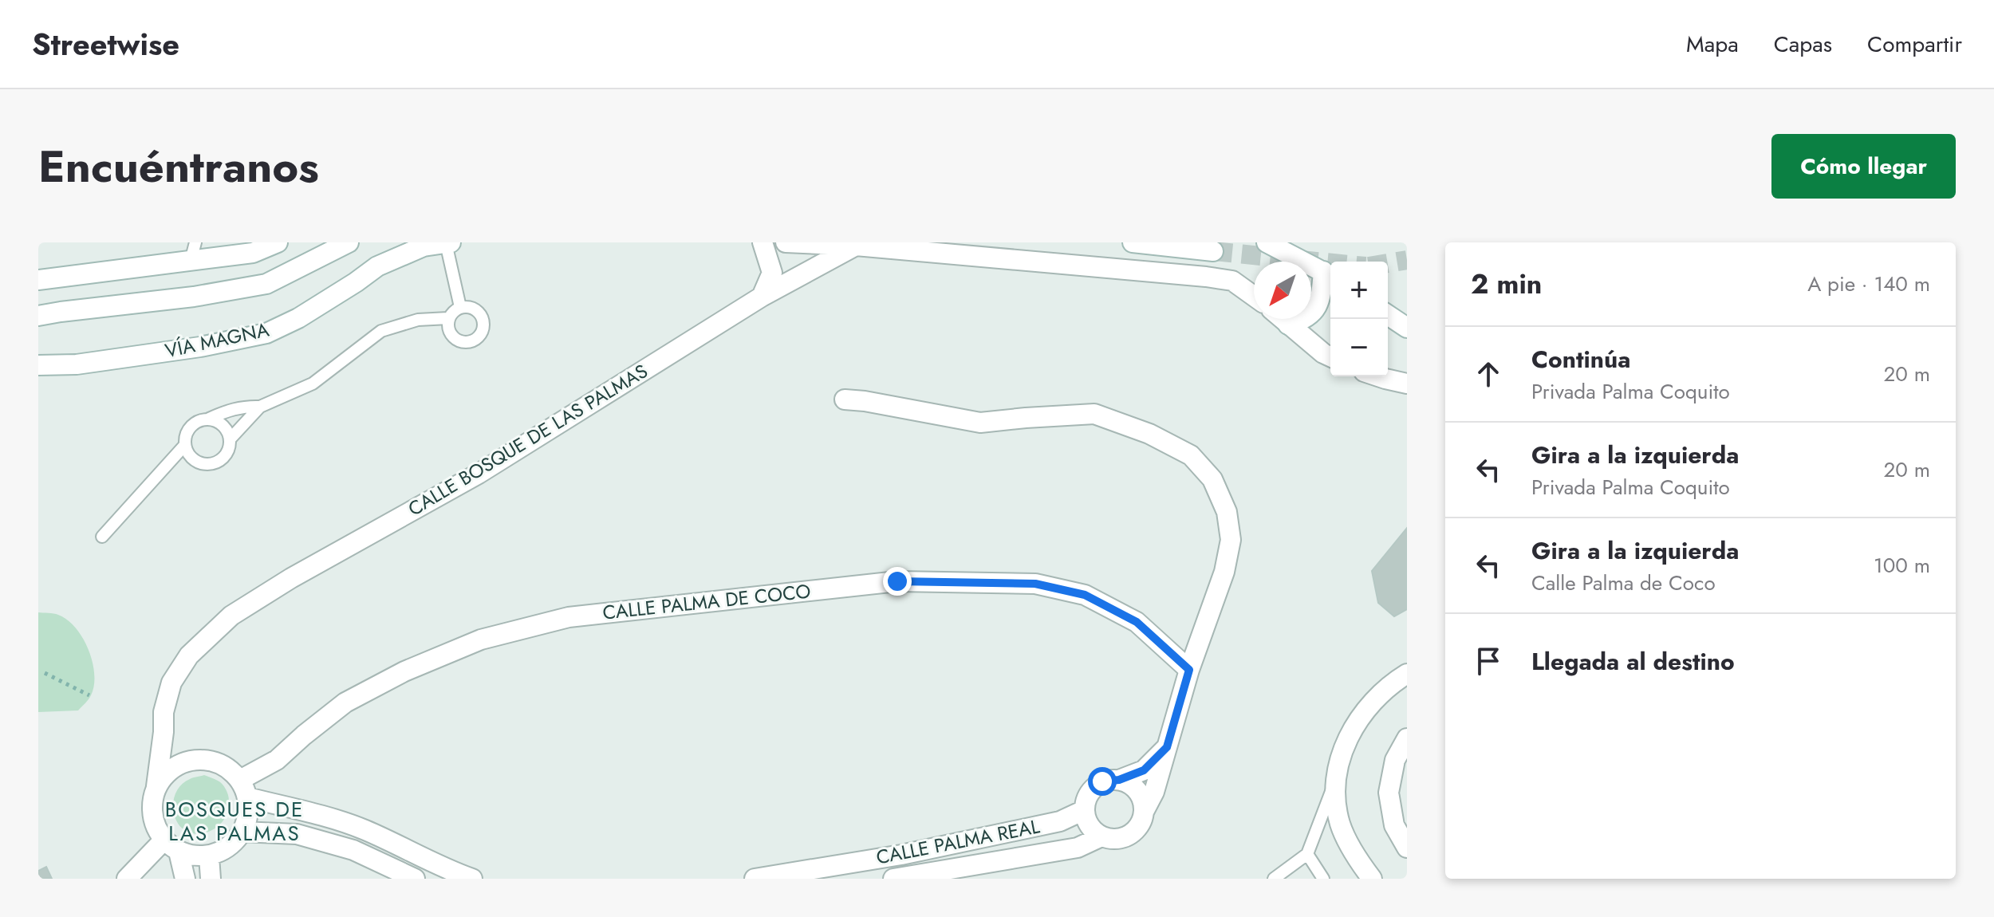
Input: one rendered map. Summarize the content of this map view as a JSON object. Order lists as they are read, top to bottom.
{
  "streets": {
    "street": [
      "VÍA MAGNA",
      "CALLE BOSQUE DE LAS PALMAS",
      "CALLE PALMA DE COCO",
      "CALLE PALMA REAL"
    ]
  },
  "crossings": [
    ["CALLE BOSQUE DE LAS PALMAS", "CALLE PALMA DE COCO"]
  ],
  "districts": ["BOSQUES DE LAS PALMAS"],
  "north": "bottom left",
  "page": {
    "header": "Streetwise",
    "nav": ["Mapa", "Capas", "Compartir"],
    "title": "Encuéntranos",
    "buttons": "Cómo llegar",
    "heading": ["2 min", "A pie · 140 m"],
    "map_buttons": ["+", "−"],
    "list": [
      ["Continúa", "Privada Palma Coquito", "20 m"],
      ["Gira a la izquierda", "Privada Palma Coquito", "20 m"],
      ["Gira a la izquierda", "Calle Palma de Coco", "100 m"],
      "Llegada al destino"
    ]
  }
}
